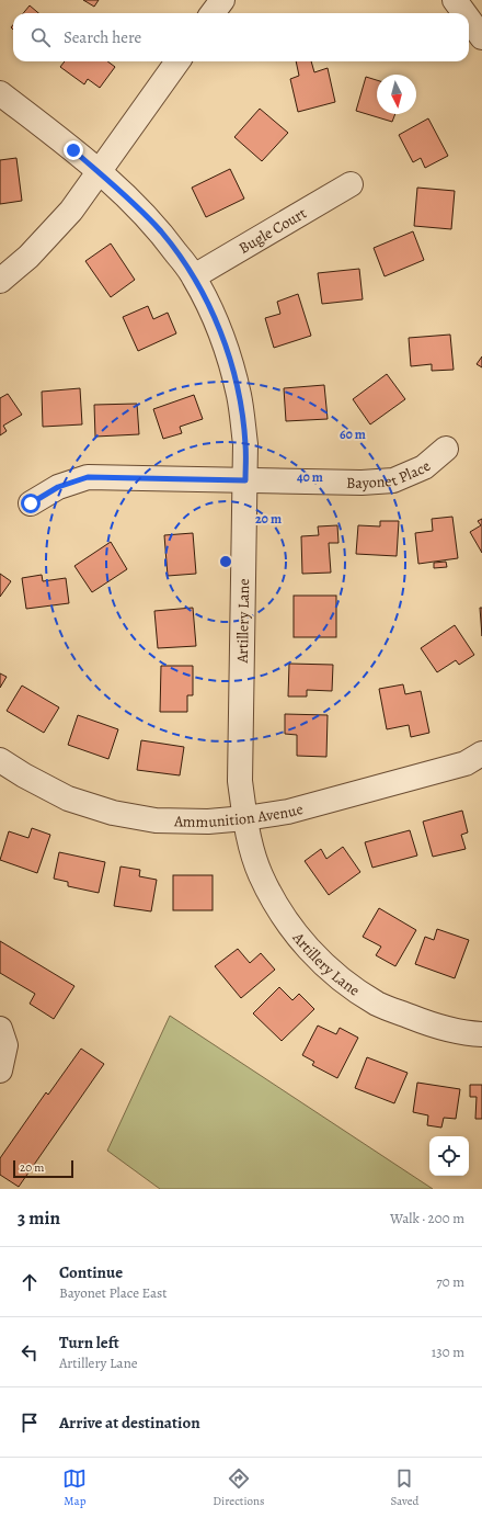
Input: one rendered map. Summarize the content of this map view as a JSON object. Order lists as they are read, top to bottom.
{
  "streets": {
    "street": [
      "Bugle Court",
      "Bayonet Place",
      "Artillery Lane",
      "Ammunition Avenue"
    ]
  },
  "crossings": [
    ["Bugle Court", "Artillery Lane"],
    ["Bayonet Place", "Artillery Lane"],
    ["Artillery Lane", "Ammunition Avenue"]
  ],
  "scale_bar": "20 m",
  "north": "bottom",
  "page": {
    "search": "Search here",
    "scale": "20 m",
    "heading": ["3 min", "Walk · 200 m"],
    "list": [
      ["Continue", "Bayonet Place East", "70 m"],
      ["Turn left", "Artillery Lane", "130 m"],
      "Arrive at destination"
    ],
    "nav": ["Map", "Directions", "Saved"]
  },
  "rings": ["60 m", "40 m", "20 m"]
}
